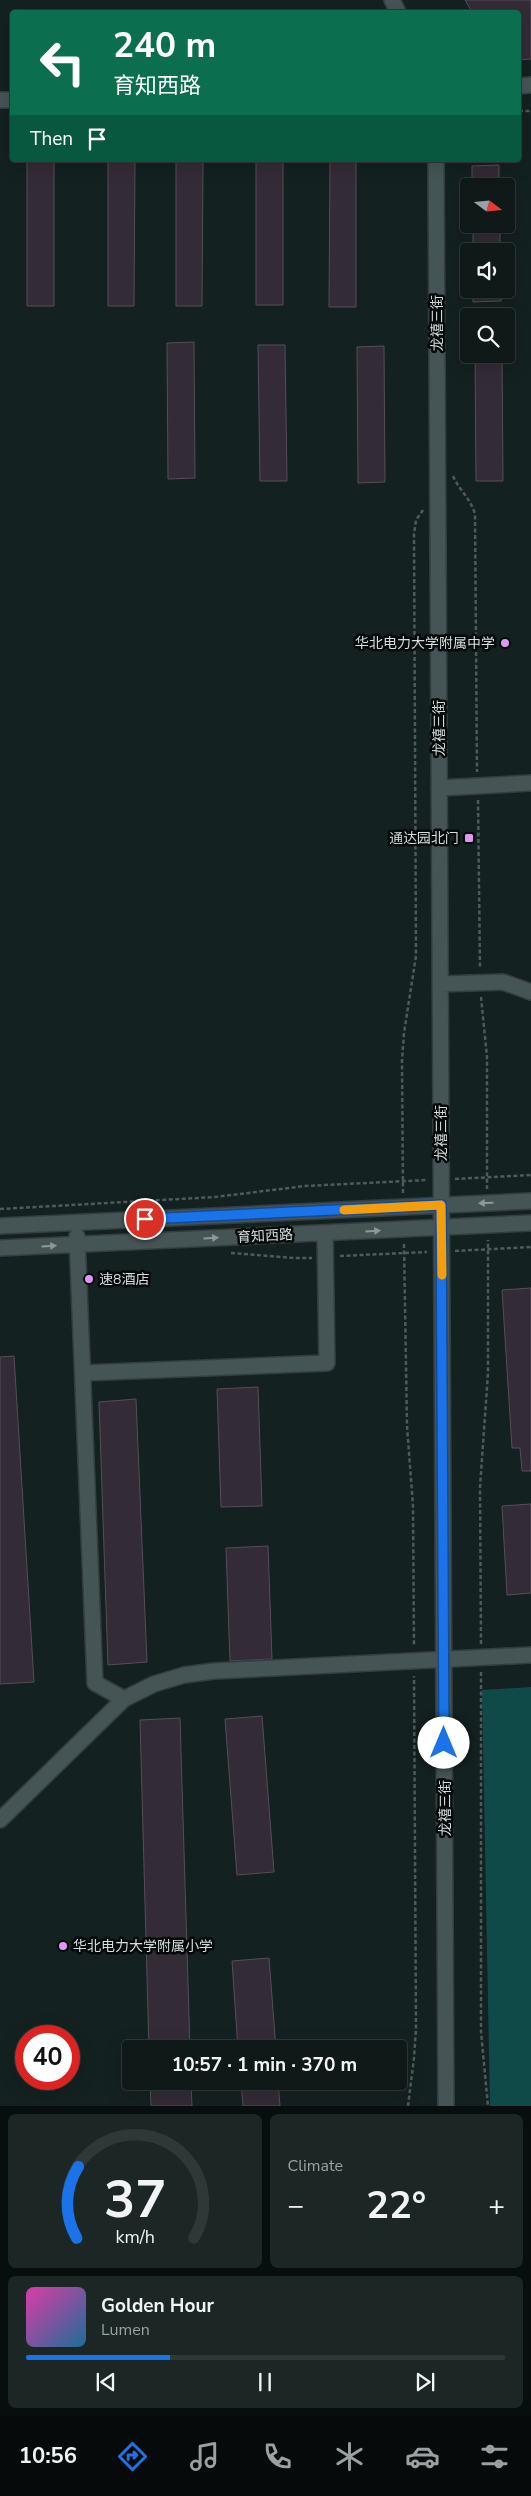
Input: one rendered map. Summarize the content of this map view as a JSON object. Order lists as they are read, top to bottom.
{
  "streets": {
    "street": ["龙禧三街", "育知西路"]
  },
  "crossings": [
    ["龙禧三街", "育知西路"]
  ],
  "places": {
    "other": ["华北电力大学附属中学", "速8酒店", "华北电力大学附属小学"],
    "transit": ["通达园北门"]
  },
  "north": "right",
  "page": {
    "turn": ["240 m", "育知西路"],
    "then": "Then",
    "limit": "40",
    "trip": "10:57 · 1 min · 370 m",
    "tile": "Climate",
    "heat": ["−", "22°", "+"],
    "song": ["Golden Hour", "Lumen"],
    "tabs": "10:56",
    "gauge": ["37", "km/h"]
  }
}
